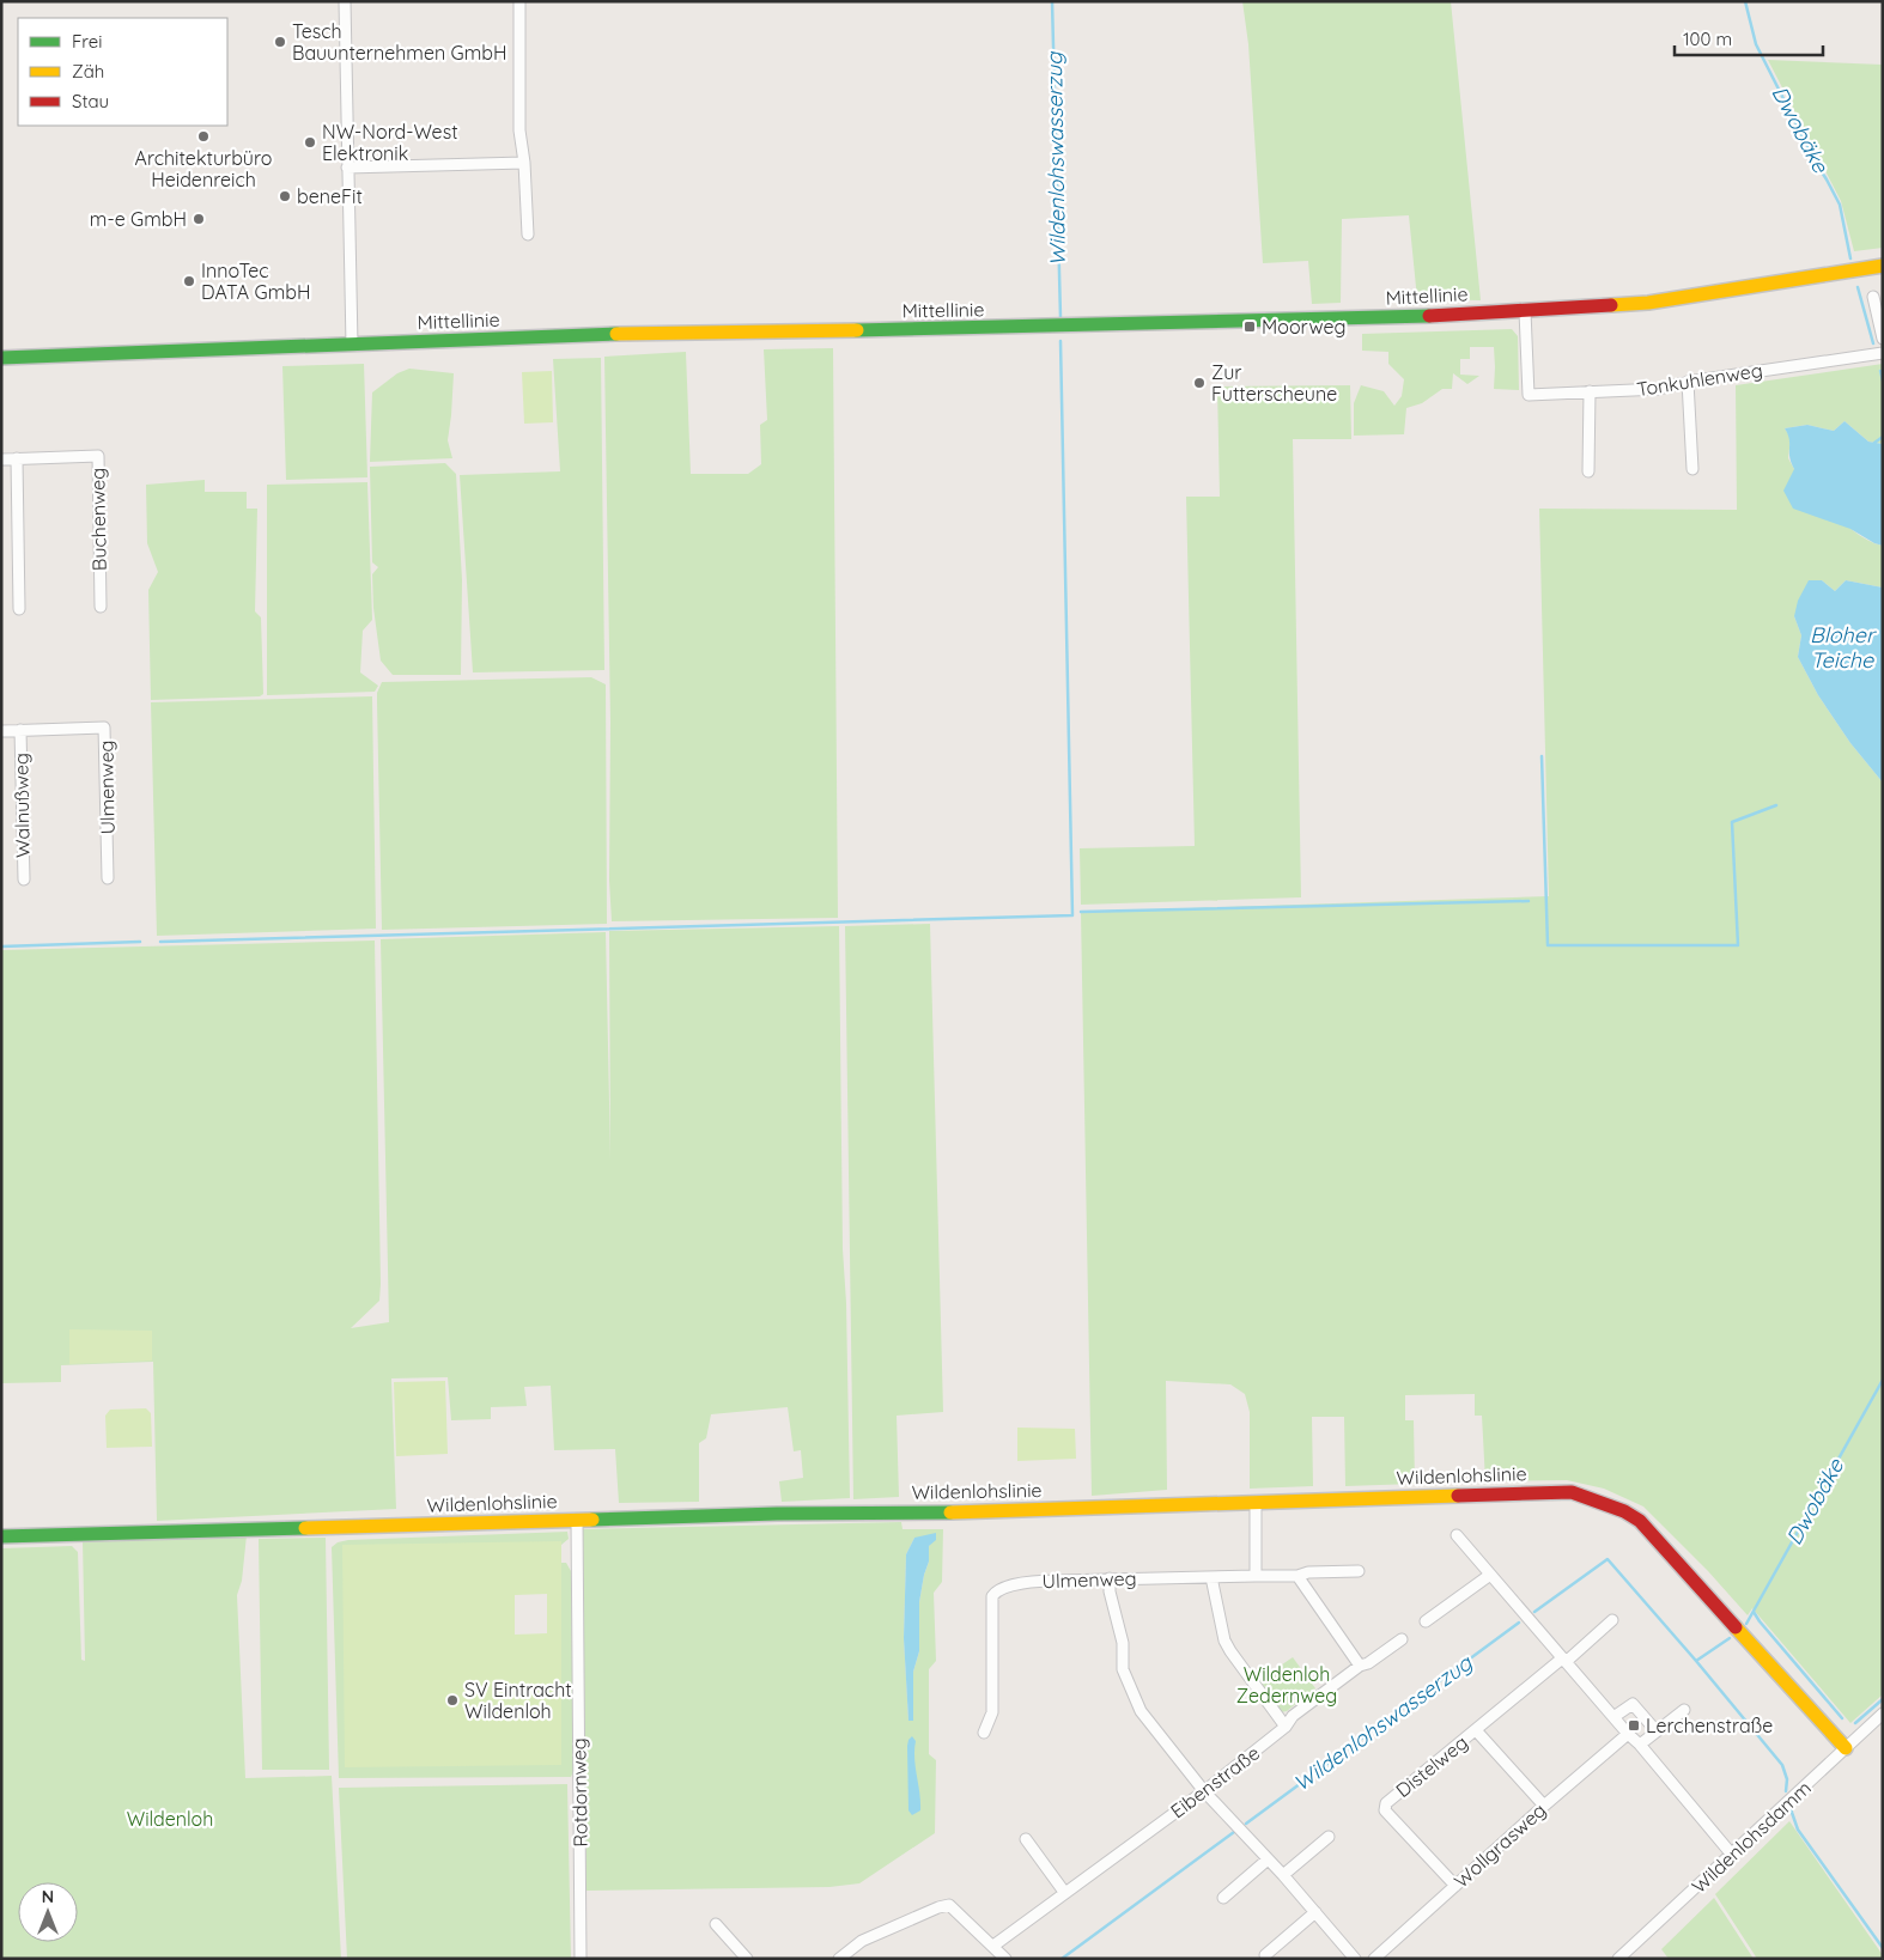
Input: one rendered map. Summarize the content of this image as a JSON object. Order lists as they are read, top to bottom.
{
  "streets": {
    "street": [
      "Mittellinie",
      "Tonkuhlenweg",
      "Buchenweg",
      "Ulmenweg",
      "Walnußweg",
      "Wildenlohslinie",
      "Distelweg",
      "Eibenstraße",
      "Rotdornweg",
      "Wildenlohsdamm",
      "Wollgrasweg"
    ]
  },
  "crossings": [
    ["Mittellinie", "Tonkuhlenweg"],
    ["Ulmenweg", "Walnußweg"],
    ["Wildenlohslinie", "Rotdornweg"],
    ["Wildenlohslinie", "Wildenlohsdamm"],
    ["Distelweg", "Wollgrasweg"]
  ],
  "water": ["Dwobäke", "Wildenlohswasserzug", "Bloher Teiche"],
  "parks": ["Wildenloh Zedernweg", "Wildenloh"],
  "places": {
    "other": [
      "Tesch Bauunternehmen GmbH",
      "Architekturbüro Heidenreich",
      "NW-Nord-West Elektronik",
      "beneFit",
      "m-e GmbH",
      "InnoTec DATA GmbH",
      "Zur Futterscheune",
      "SV Eintracht Wildenloh"
    ],
    "transit": ["Moorweg", "Lerchenstraße"]
  },
  "legend": ["Frei", "Zäh", "Stau"],
  "scale_bar": "100 m",
  "north": "top"
}
